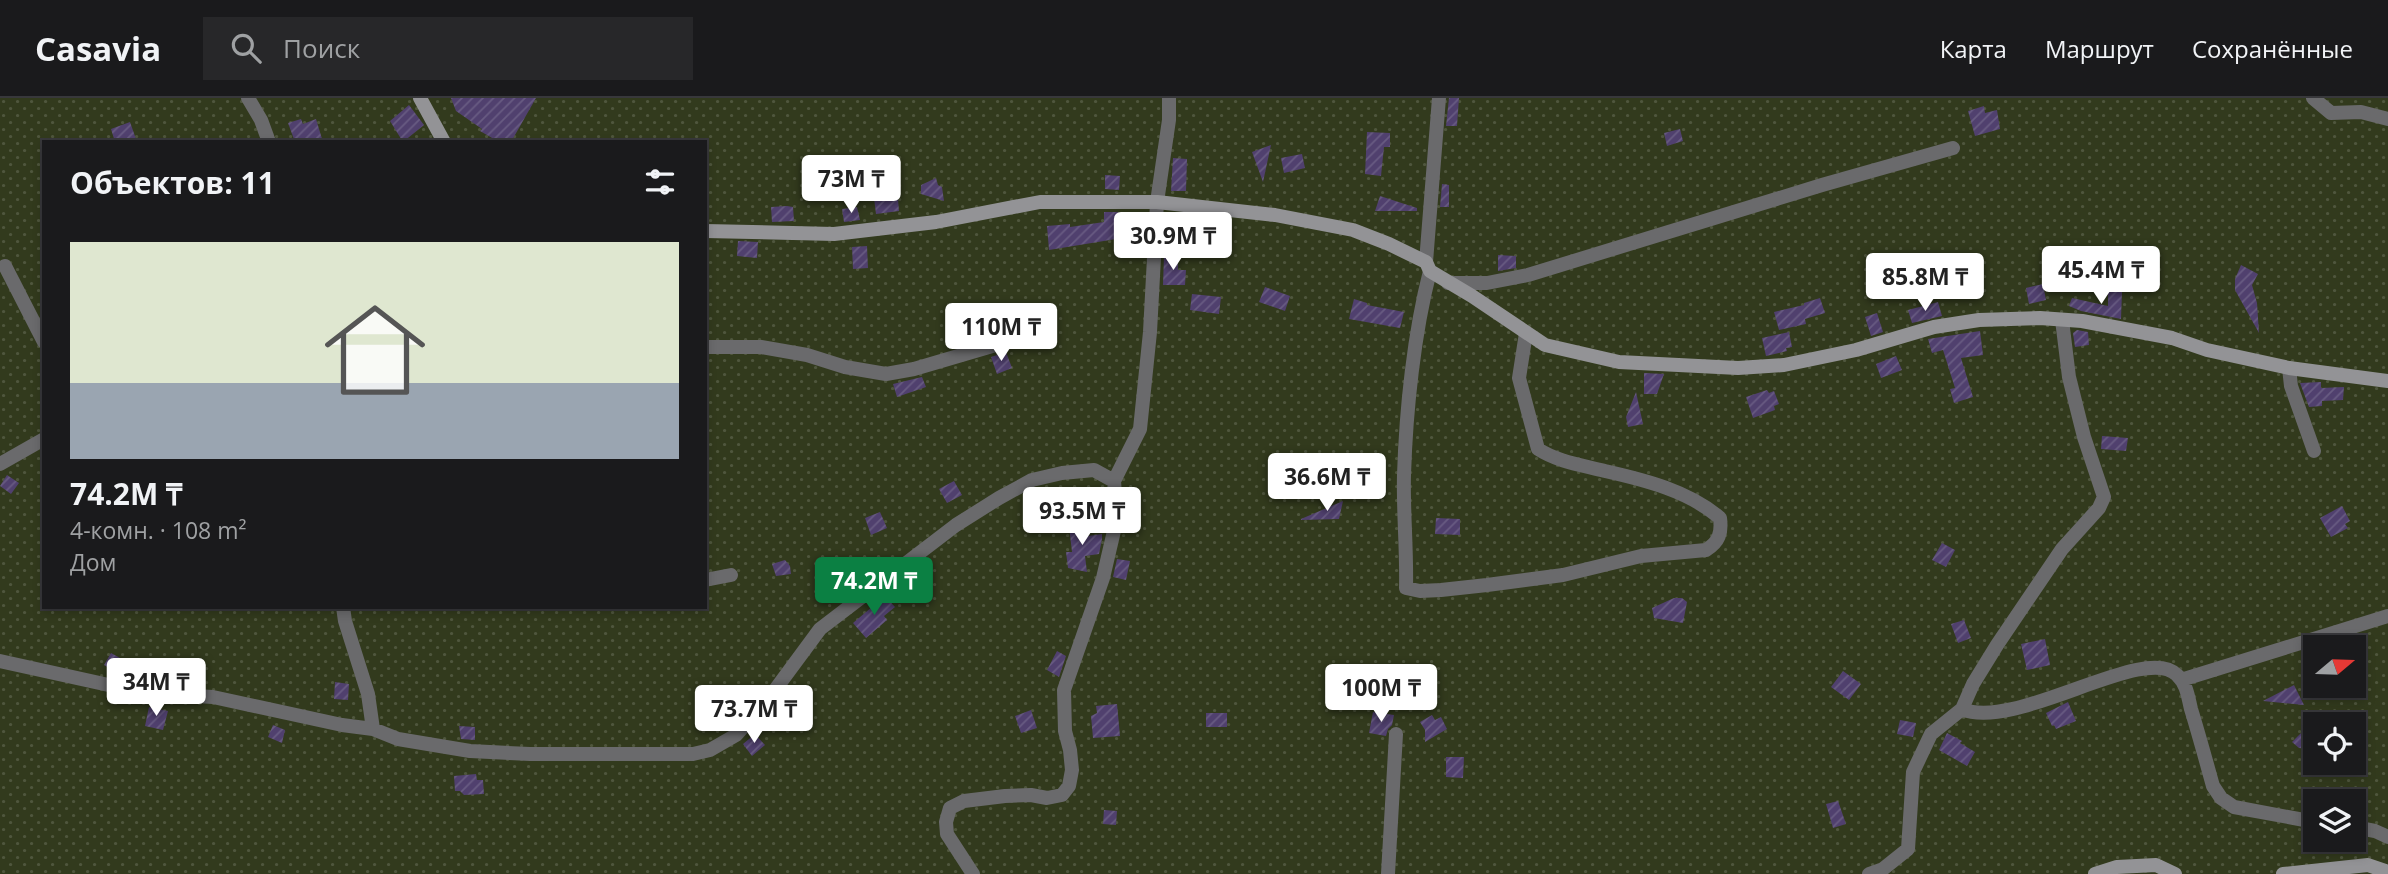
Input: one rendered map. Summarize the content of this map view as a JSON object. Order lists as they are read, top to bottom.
{
  "north": "right",
  "page": {
    "header": "Casavia",
    "search": "Поиск",
    "nav": ["Карта", "Маршрут", "Сохранённые"],
    "heading": "Объектов: 11",
    "price": [
      "73M ₸",
      "30.9M ₸",
      "45.4M ₸",
      "85.8M ₸",
      "110M ₸",
      "36.6M ₸",
      "93.5M ₸",
      "74.2M ₸",
      "34M ₸",
      "100M ₸",
      "73.7M ₸"
    ],
    "list": [
      {
        "name": "74.2M ₸",
        "note": "4-комн. · 108 m² · Дом"
      }
    ]
  }
}
